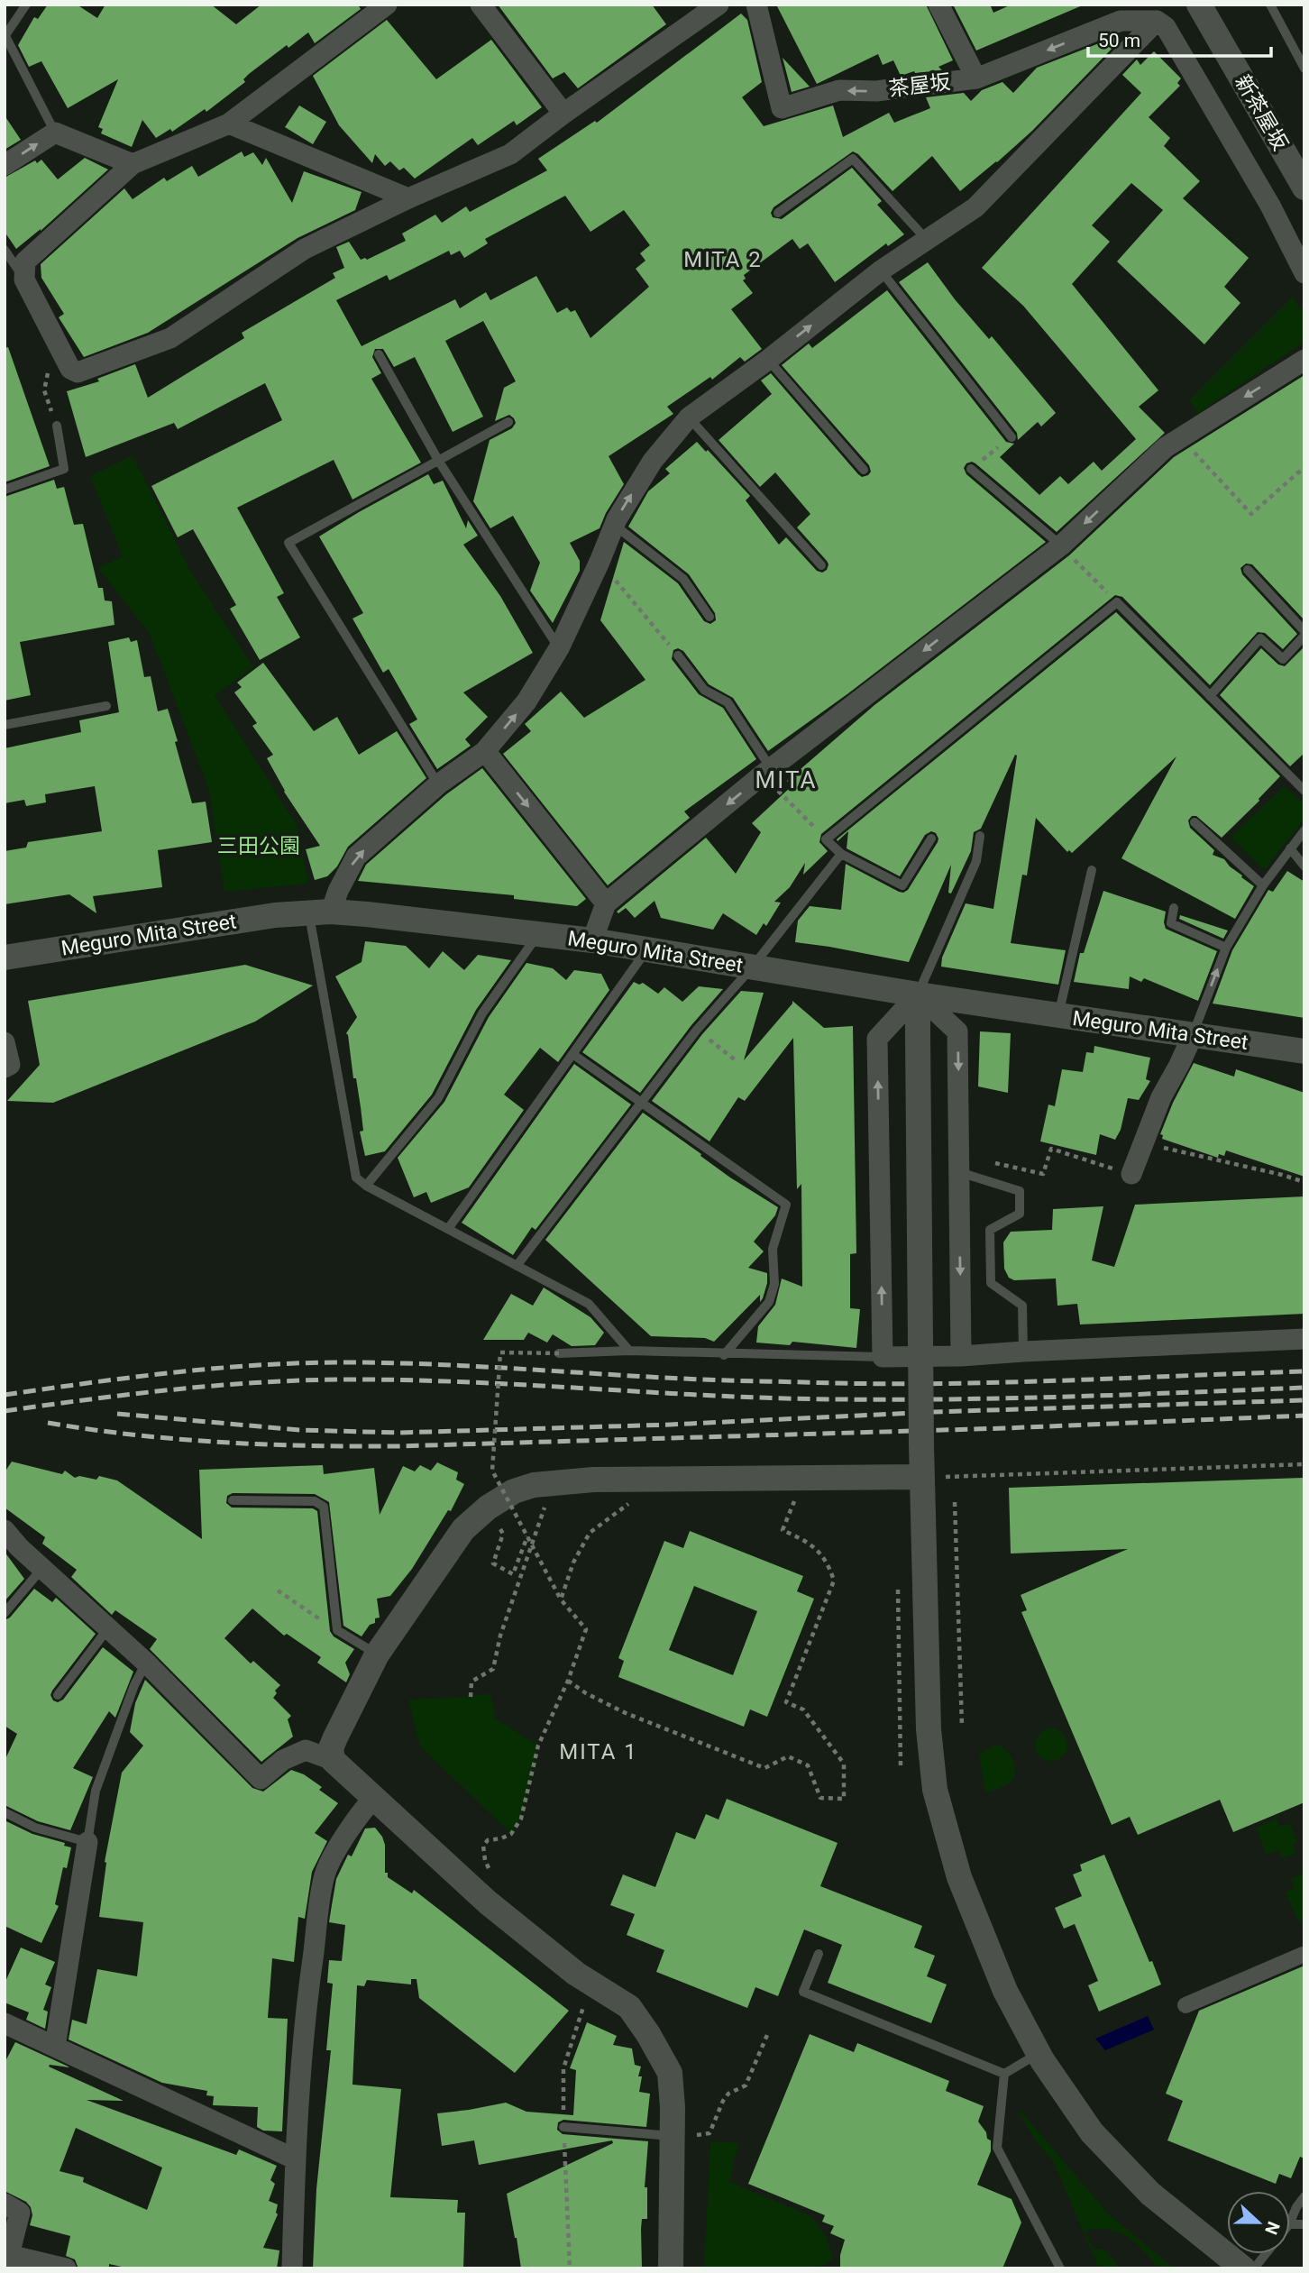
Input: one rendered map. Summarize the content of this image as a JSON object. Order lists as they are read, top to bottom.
{
  "streets": {
    "street": ["茶屋坂", "新茶屋坂", "Meguro Mita Street"]
  },
  "one_way": ["茶屋坂"],
  "districts": ["MITA 2", "MITA", "MITA 1"],
  "parks": ["三田公園"],
  "scale_bar": "50 m",
  "north": "right"
}
